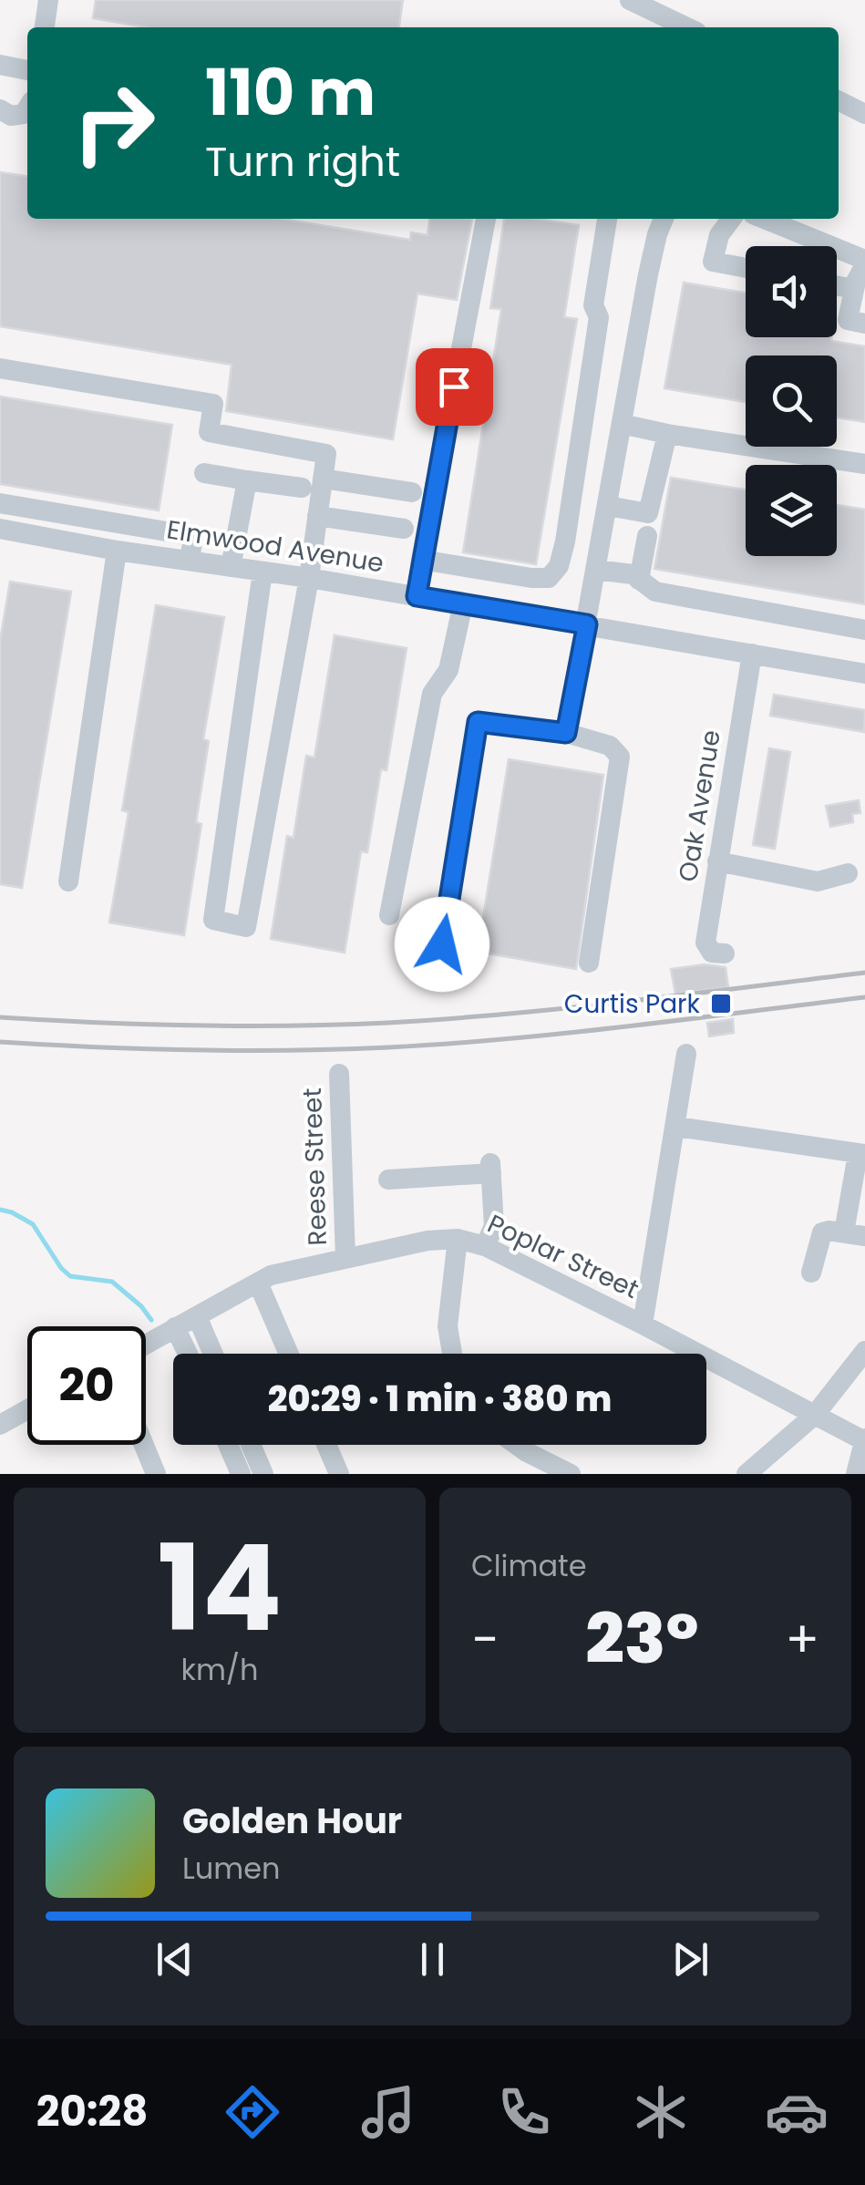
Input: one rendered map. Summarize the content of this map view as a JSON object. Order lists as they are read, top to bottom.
{
  "streets": {
    "street": [
      "Elmwood Avenue",
      "Oak Avenue",
      "Reese Street",
      "Poplar Street"
    ]
  },
  "crossings": [
    ["Elmwood Avenue", "Oak Avenue"],
    ["Reese Street", "Poplar Street"]
  ],
  "places": {
    "transit": ["Curtis Park"]
  },
  "page": {
    "turn": ["110 m", "Turn right"],
    "limit": "20",
    "trip": "20:29 · 1 min · 380 m",
    "tile": [
      ["14", "km/h"],
      "Climate"
    ],
    "heat": ["−", "23°", "+"],
    "song": ["Golden Hour", "Lumen"],
    "tabs": "20:28"
  }
}
